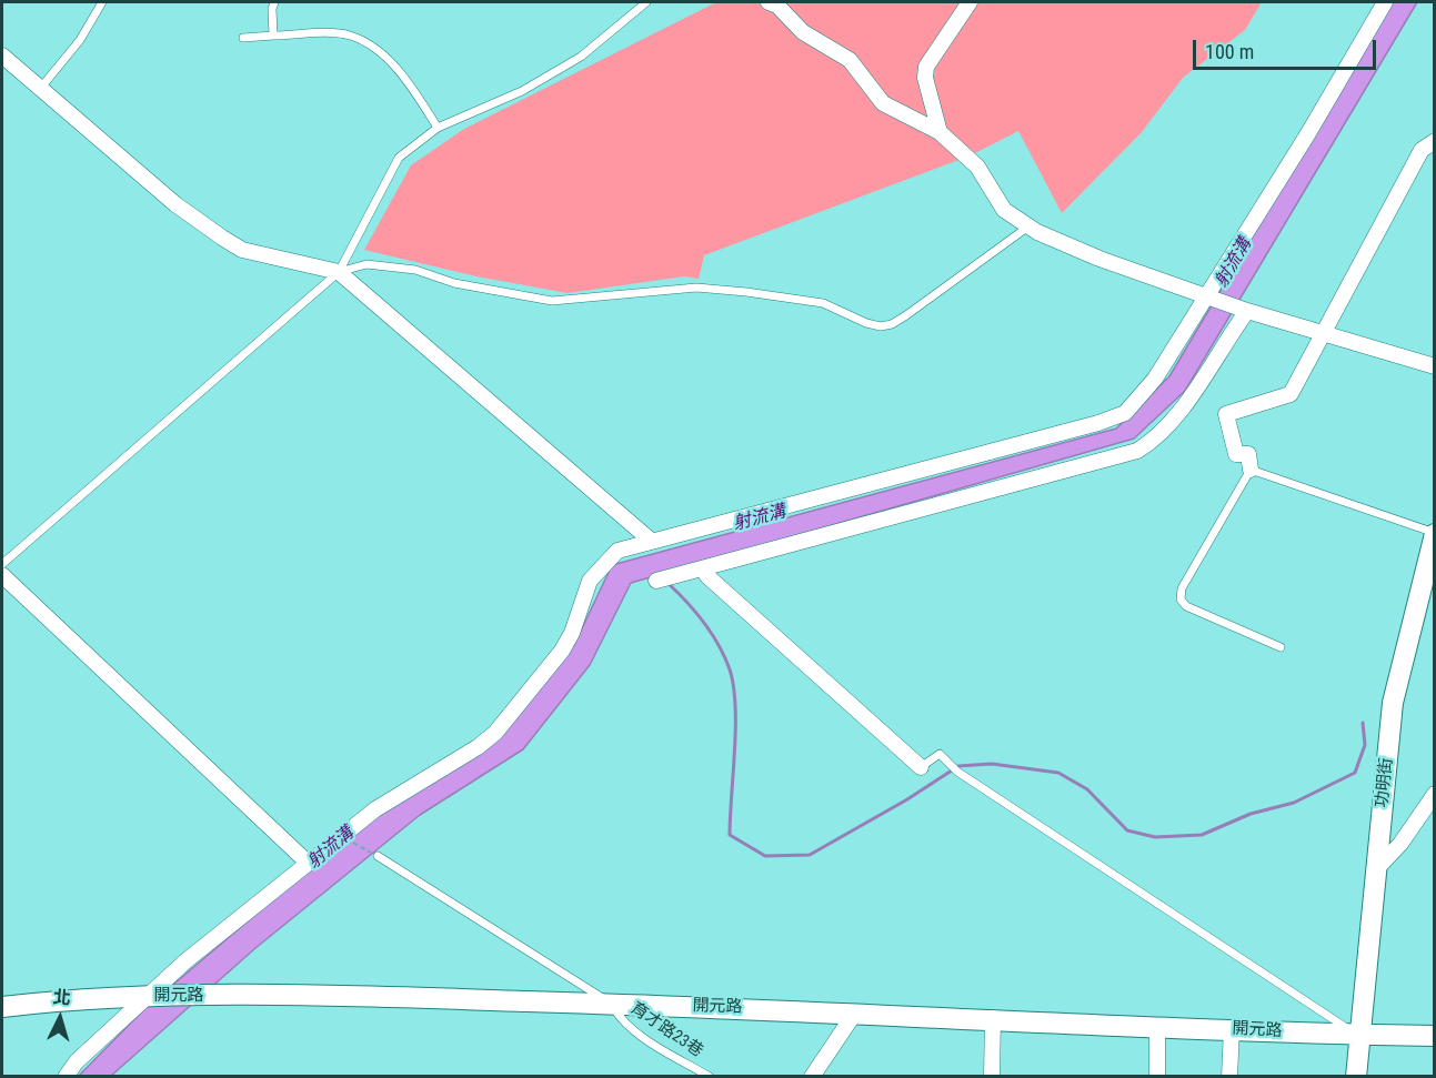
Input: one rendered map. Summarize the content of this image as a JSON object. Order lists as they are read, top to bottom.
{
  "streets": {
    "main road": ["功明街", "開元路"],
    "lane": ["育才路23巷"]
  },
  "crossings": [
    ["功明街", "開元路"],
    ["開元路", "育才路23巷"]
  ],
  "water": ["射流溝"],
  "scale_bar": "100 m",
  "north": "top"
}
